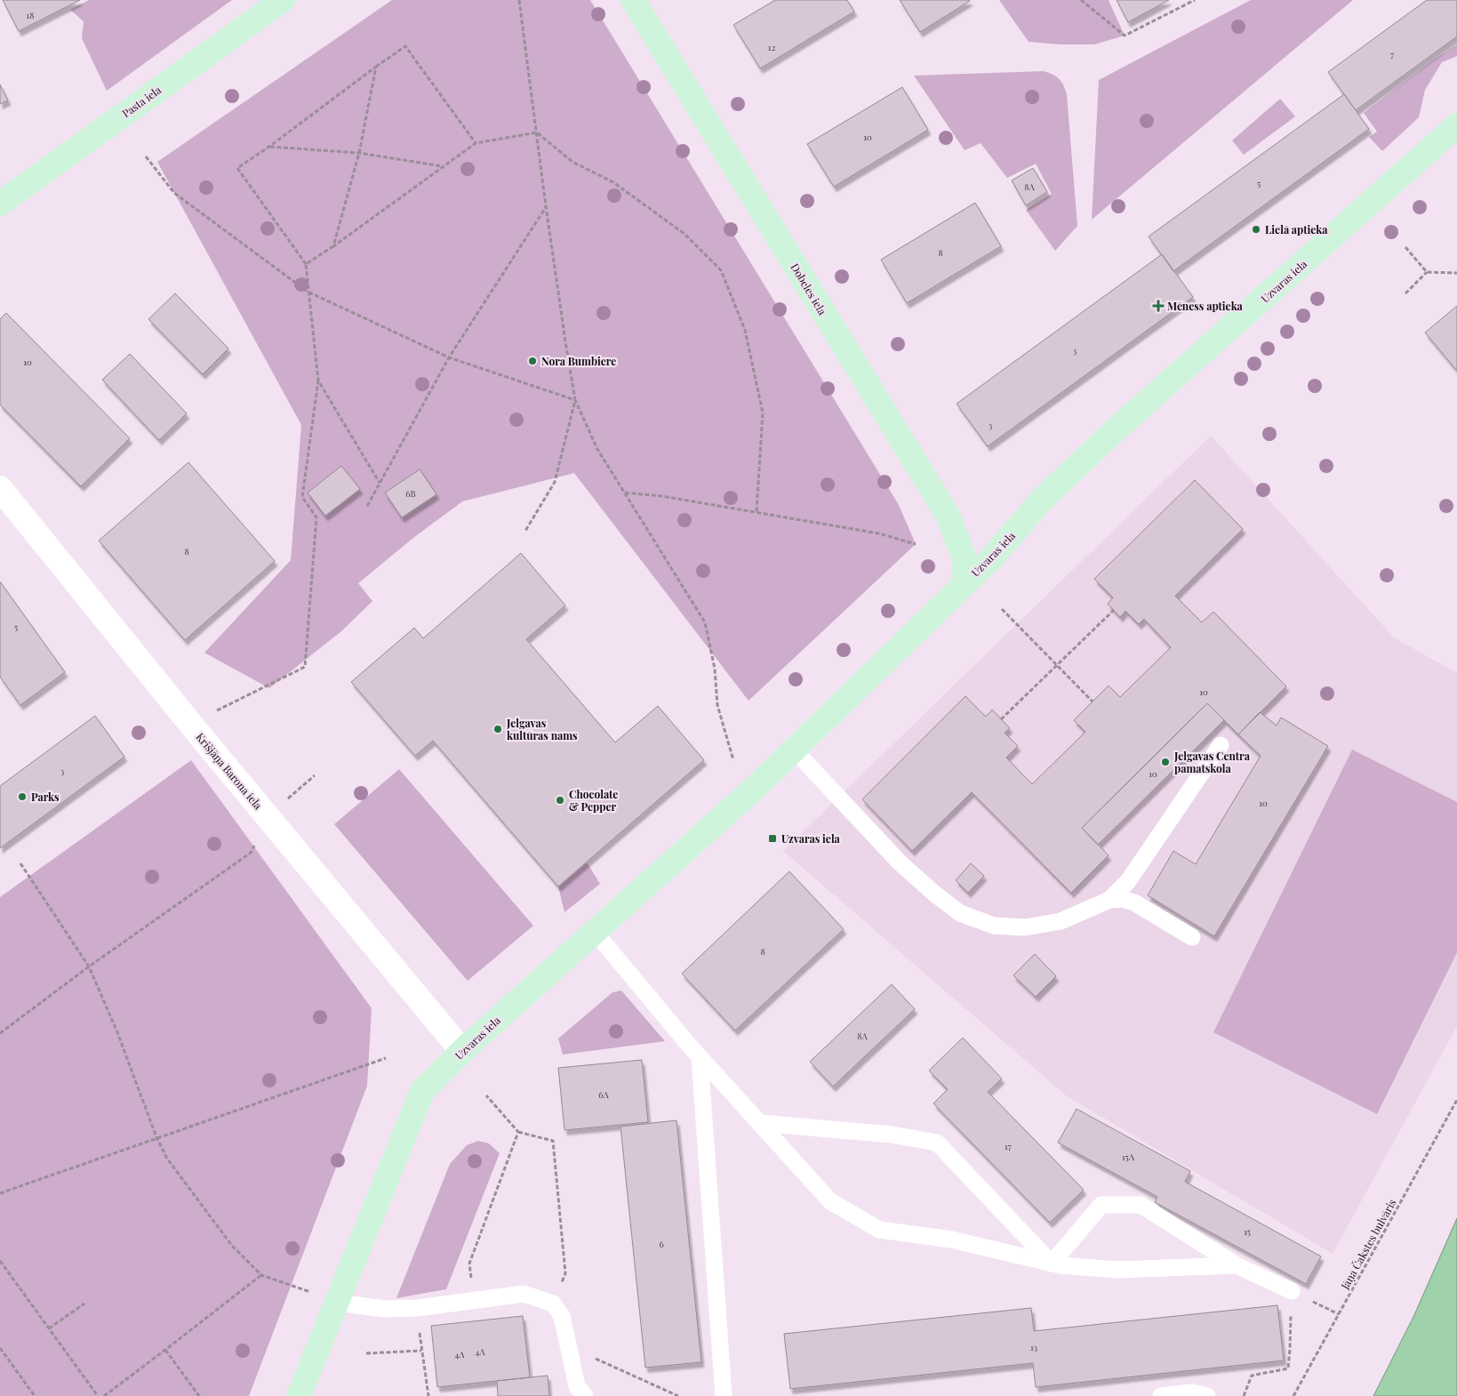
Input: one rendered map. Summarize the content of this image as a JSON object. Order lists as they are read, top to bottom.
{
  "streets": {
    "main road": ["Pasta iela", "Uzvaras iela", "Dobeles iela"],
    "street": ["Krišjāņa Barona iela"],
    "path": ["Jāņa Čakstes bulvāris"]
  },
  "crossings": [
    ["Uzvaras iela", "Dobeles iela"],
    ["Uzvaras iela", "Krišjāņa Barona iela"]
  ],
  "places": {
    "other": [
      "Lielā aptieka",
      "Nora Bumbiere",
      "Jelgavas kultūras nams",
      "Jelgavas Centra pamatskola",
      "Parks",
      "Chocolate & Pepper"
    ],
    "health": ["Mēness aptieka"],
    "transit": ["Uzvaras iela"]
  },
  "house_numbers": [
    "18",
    "12",
    "7",
    "10",
    "5",
    "8A",
    "8",
    "3",
    "10",
    "3",
    "6B",
    "8",
    "5",
    "10",
    "3",
    "10",
    "10",
    "8",
    "8A",
    "6A",
    "17",
    "15A",
    "15",
    "6",
    "13",
    "4A",
    "4A"
  ]
}
